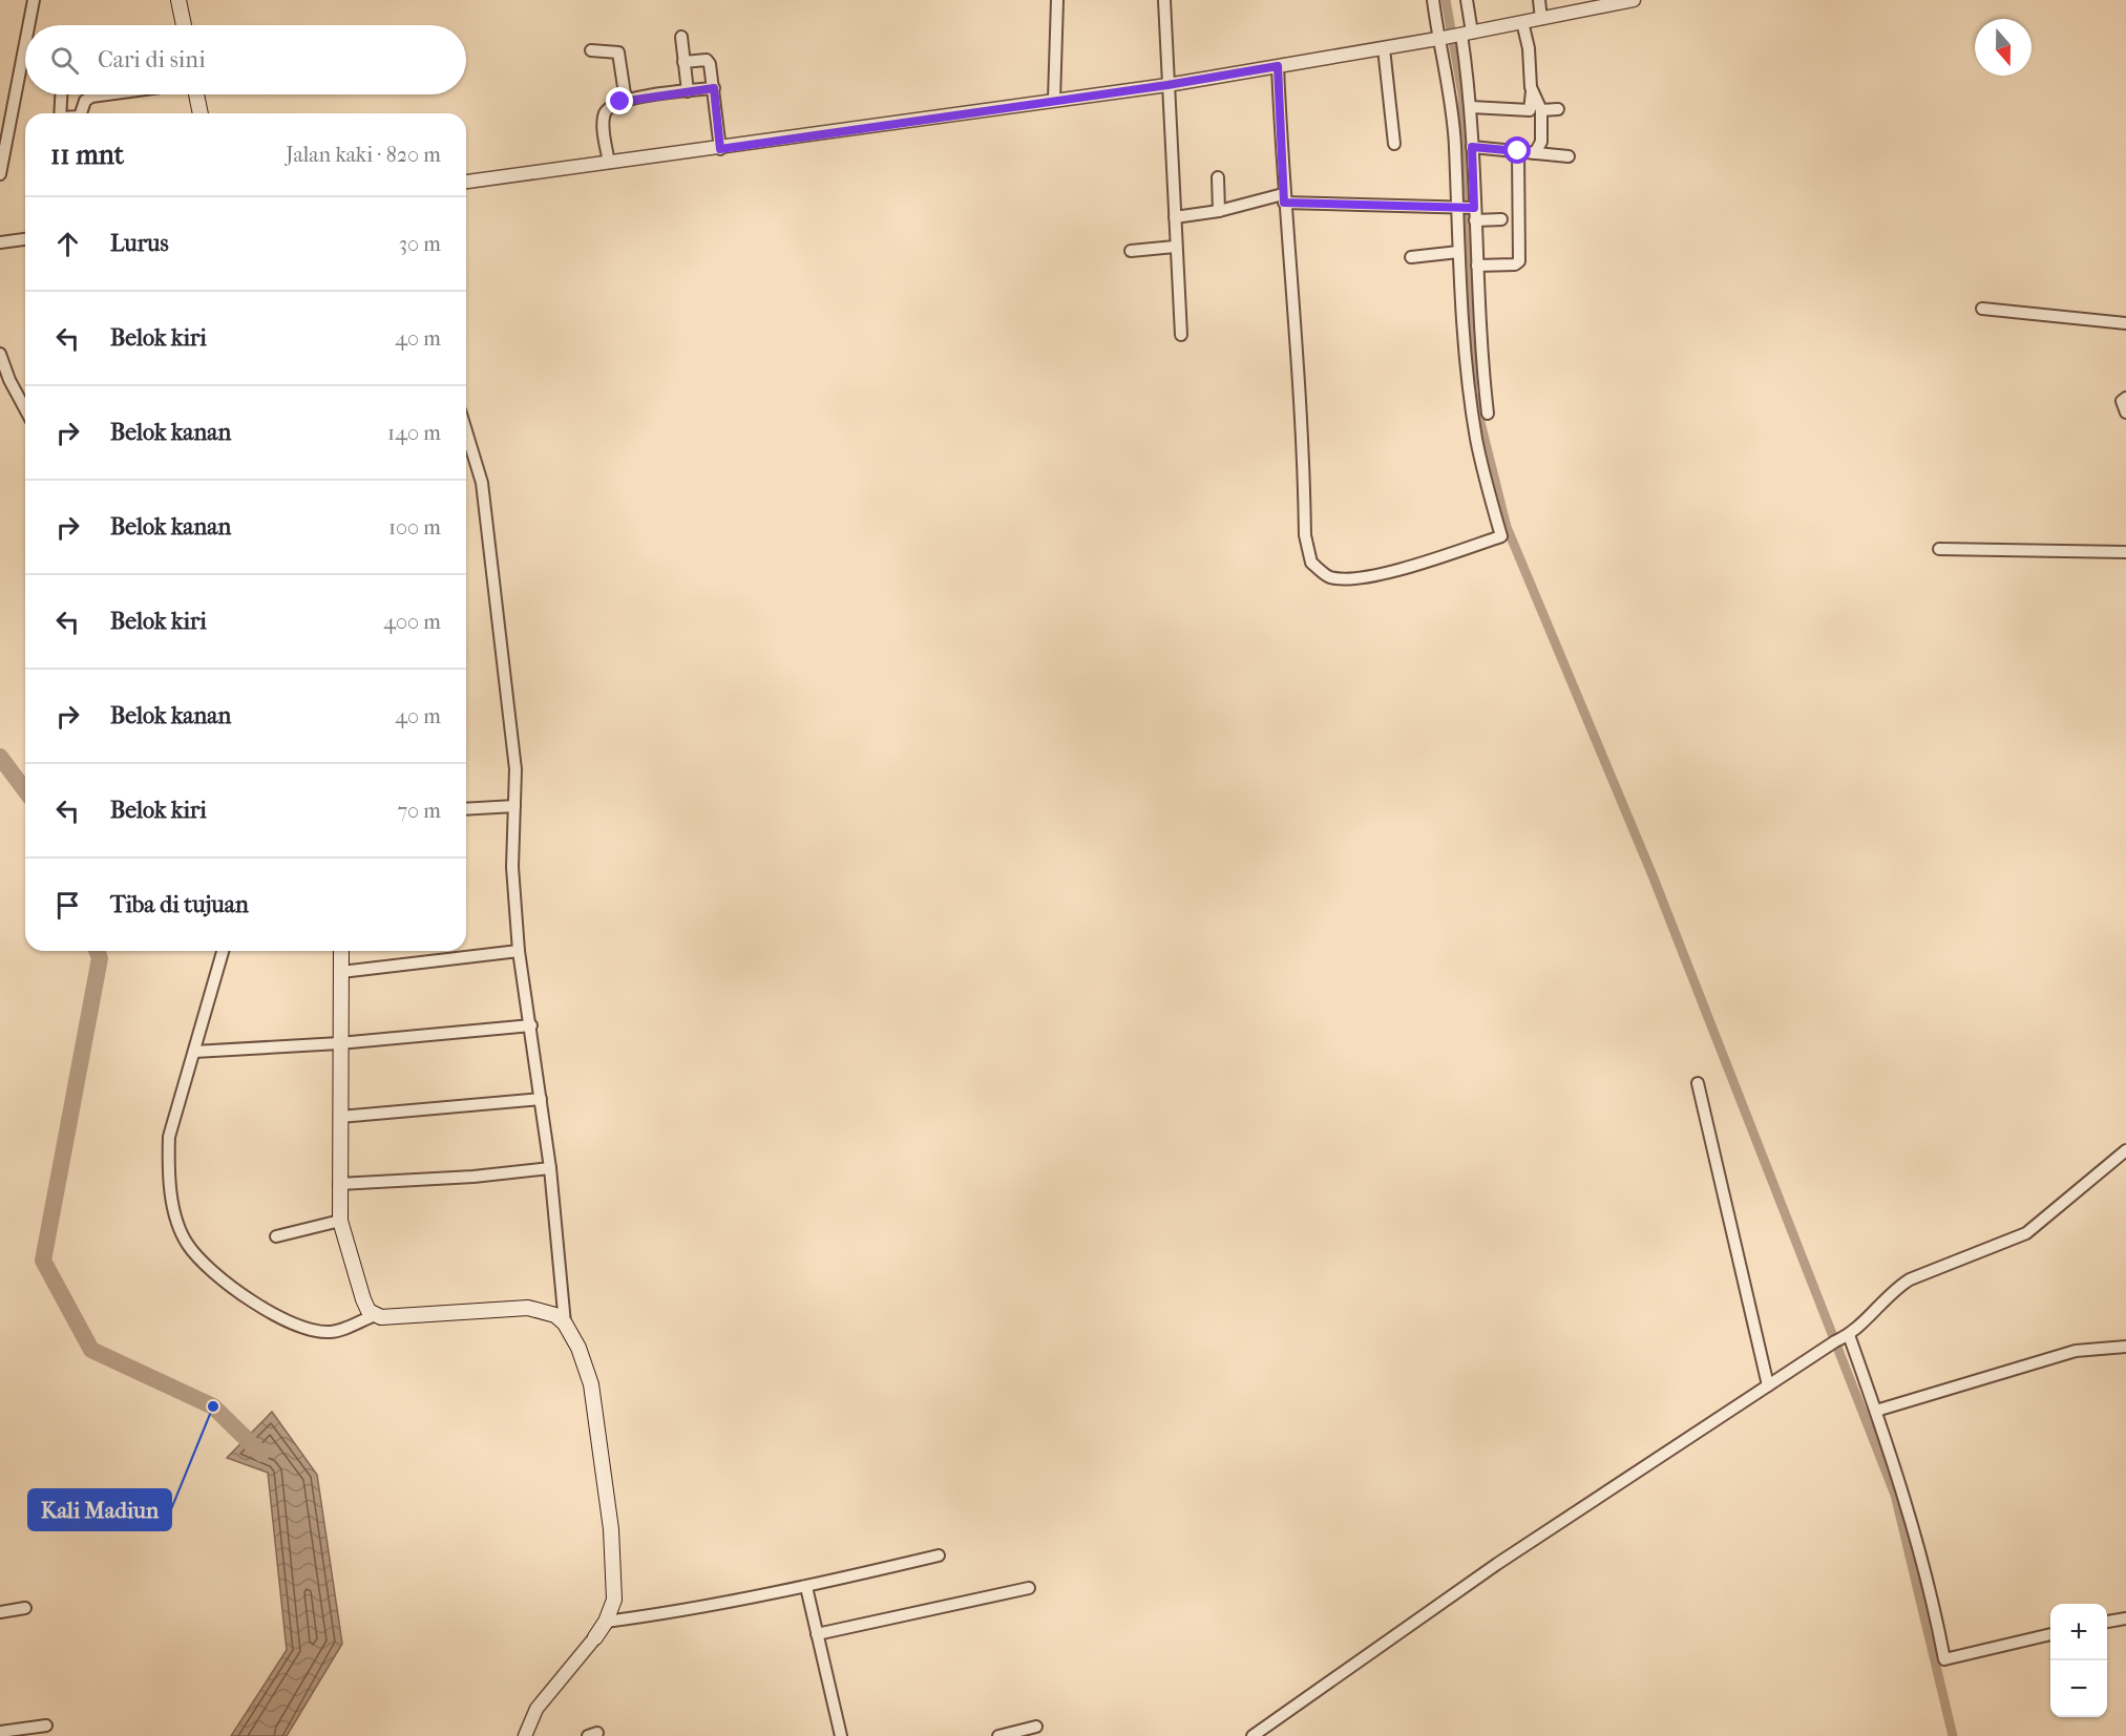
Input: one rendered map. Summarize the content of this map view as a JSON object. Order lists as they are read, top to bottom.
{
  "places": ["Kali Madiun"],
  "north": "bottom",
  "page": {
    "search": "Cari di sini",
    "heading": ["11 mnt", "Jalan kaki · 820 m"],
    "list": [
      ["Lurus", "30 m"],
      ["Belok kiri", "40 m"],
      ["Belok kanan", "140 m"],
      ["Belok kanan", "100 m"],
      ["Belok kiri", "400 m"],
      ["Belok kanan", "40 m"],
      ["Belok kiri", "70 m"],
      "Tiba di tujuan"
    ],
    "map_buttons": ["+", "−"]
  }
}
